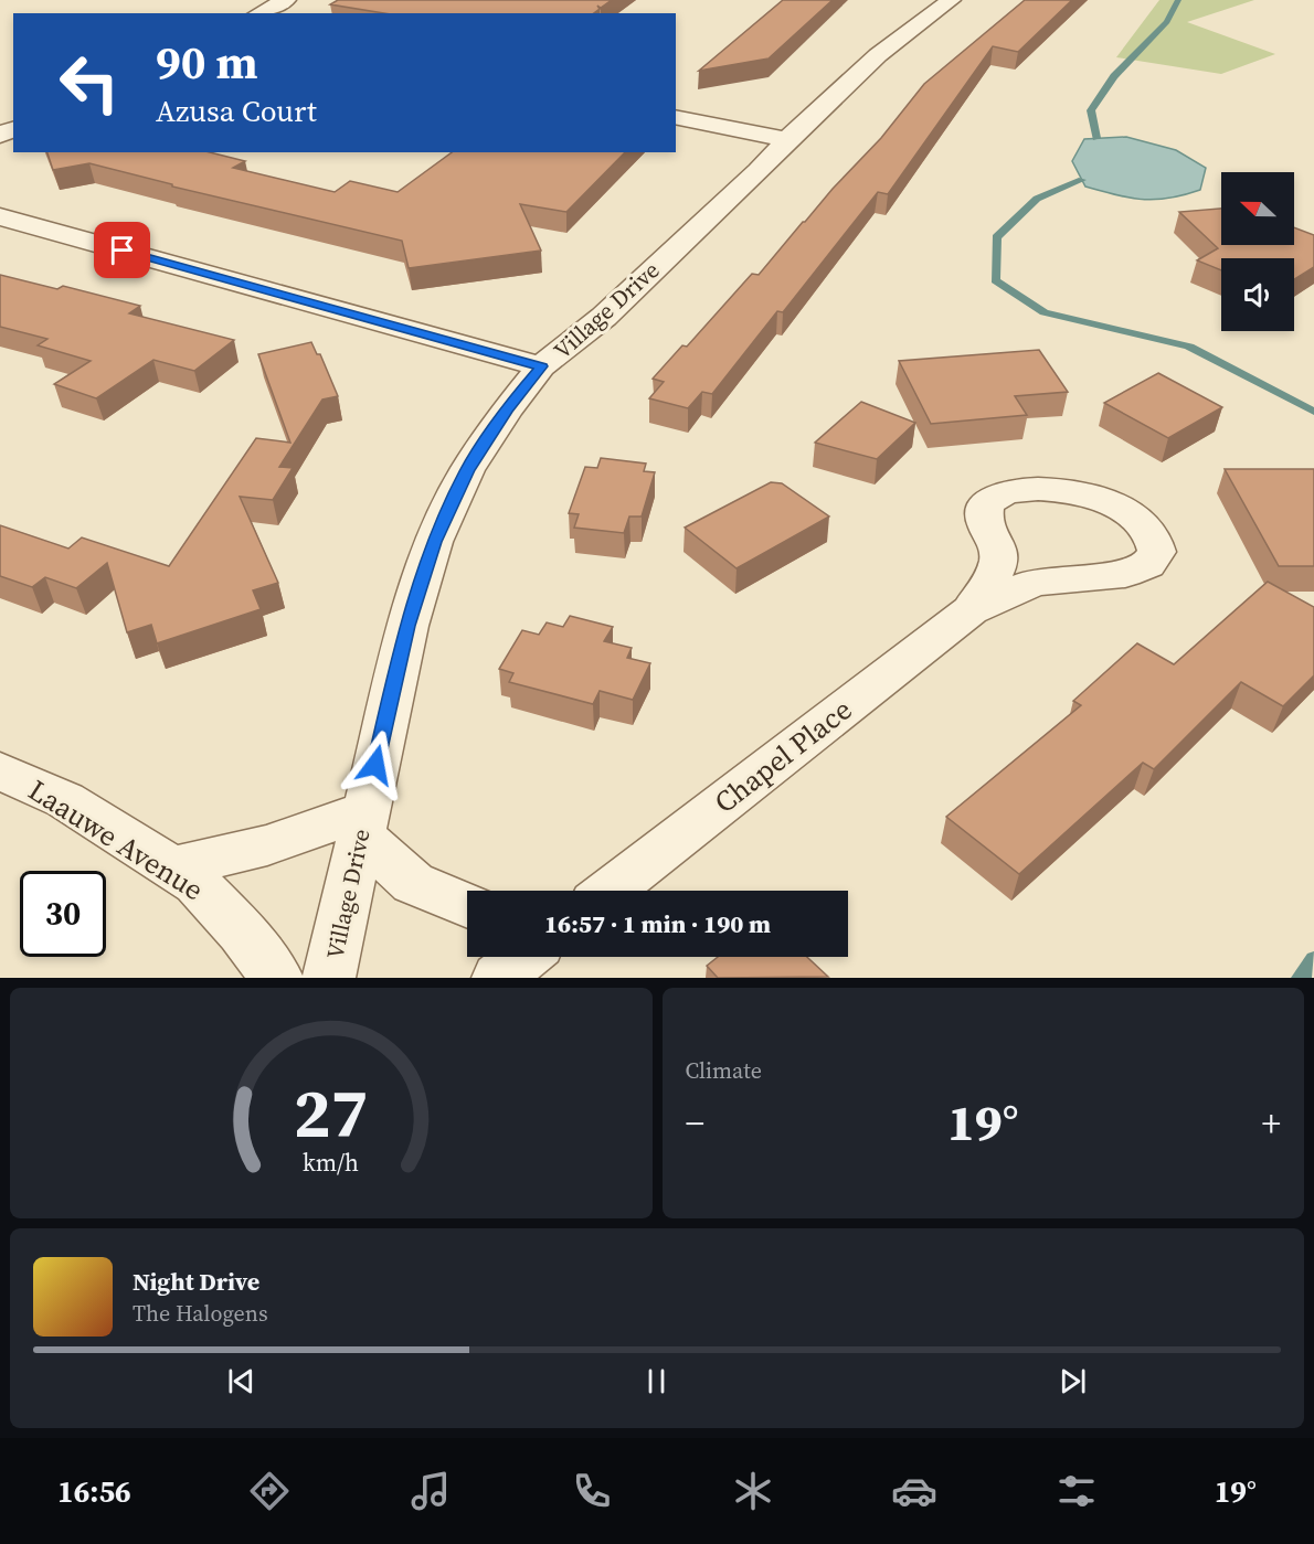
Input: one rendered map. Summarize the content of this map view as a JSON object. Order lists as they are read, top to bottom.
{
  "streets": {
    "street": ["Village Drive", "Chapel Place", "Laauwe Avenue"]
  },
  "north": "left",
  "page": {
    "turn": ["90 m", "Azusa Court"],
    "limit": "30",
    "trip": "16:57 · 1 min · 190 m",
    "tile": "Climate",
    "heat": ["−", "19°", "+"],
    "song": ["Night Drive", "The Halogens"],
    "tabs": ["16:56", "19°"],
    "gauge": ["27", "km/h"]
  }
}
